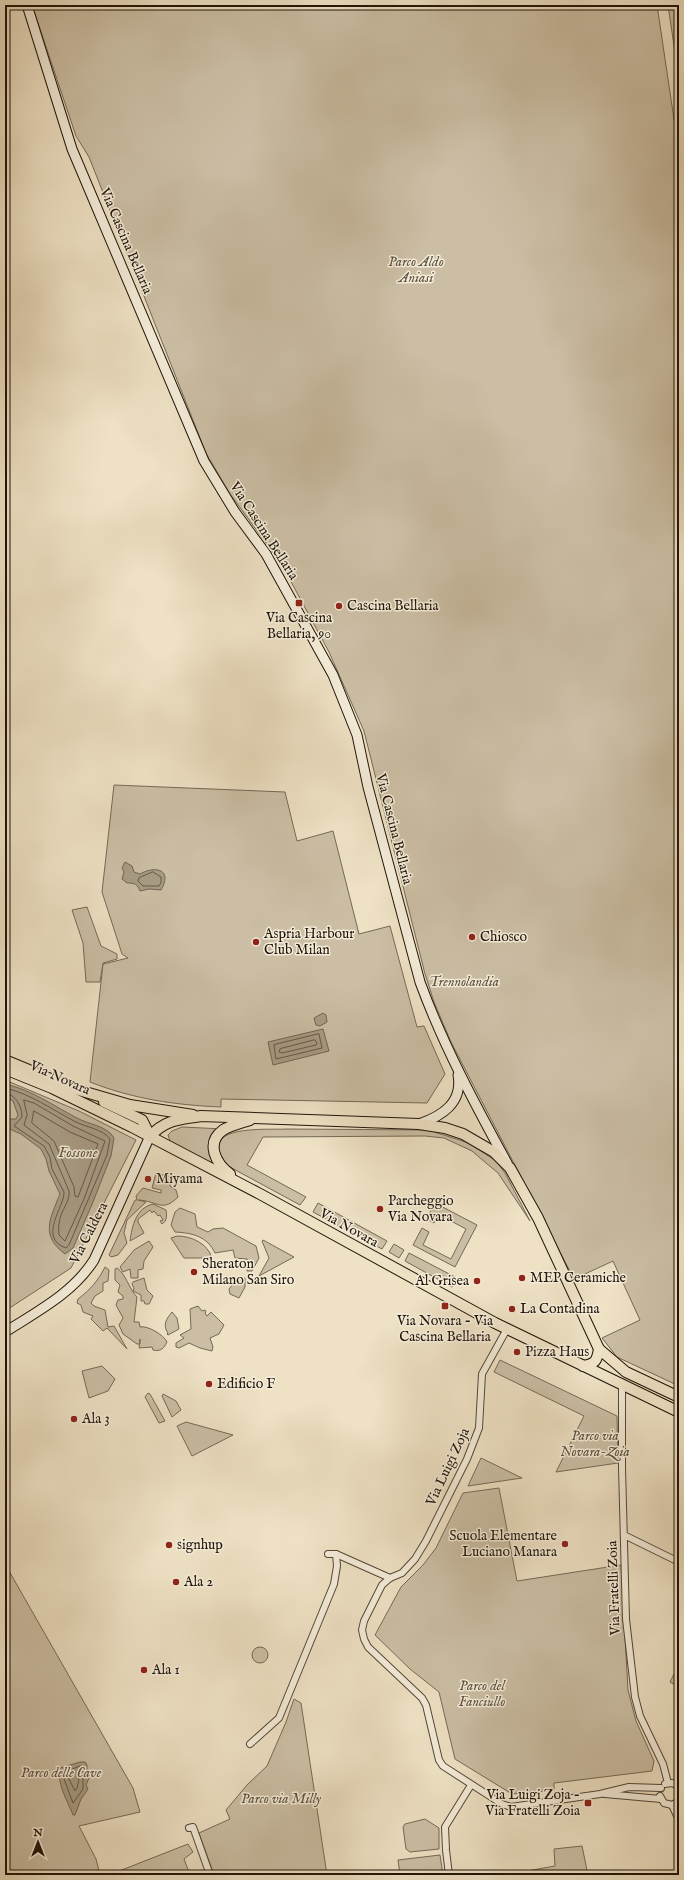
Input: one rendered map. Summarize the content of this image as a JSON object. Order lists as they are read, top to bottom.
{
  "streets": {
    "main road": ["Via Cascina Bellaria", "Via Novara"],
    "street": ["Via Caldera", "Via Luigi Zoja", "Via Fratelli Zoia"]
  },
  "crossings": [
    ["Via Cascina Bellaria", "Via Novara"],
    ["Via Novara", "Via Caldera"],
    ["Via Novara", "Via Luigi Zoja"],
    ["Via Novara", "Via Fratelli Zoia"]
  ],
  "water": ["Fossone"],
  "parks": [
    "Parco Aldo Aniasi",
    "Trennolandia",
    "Parco via Novara-Zoia",
    "Parco del Fanciullo",
    "Parco delle Cave",
    "Parco via Milly"
  ],
  "places": {
    "transit": ["Via Cascina Bellaria, 90", "Via Novara - Via Cascina Bellaria", "Via Luigi Zoja - Via Fratelli Zoia"],
    "other": [
      "Cascina Bellaria",
      "Chiosco",
      "Aspria Harbour Club Milan",
      "Miyama",
      "Parcheggio Via Novara",
      "Sheraton Milano San Siro",
      "MEP Ceramiche",
      "Al Grisea",
      "La Contadina",
      "Pizza Haus",
      "Edificio F",
      "Ala 3",
      "Scuola Elementare Luciano Manara",
      "signhup",
      "Ala 2",
      "Ala 1"
    ]
  },
  "north": "top"
}
